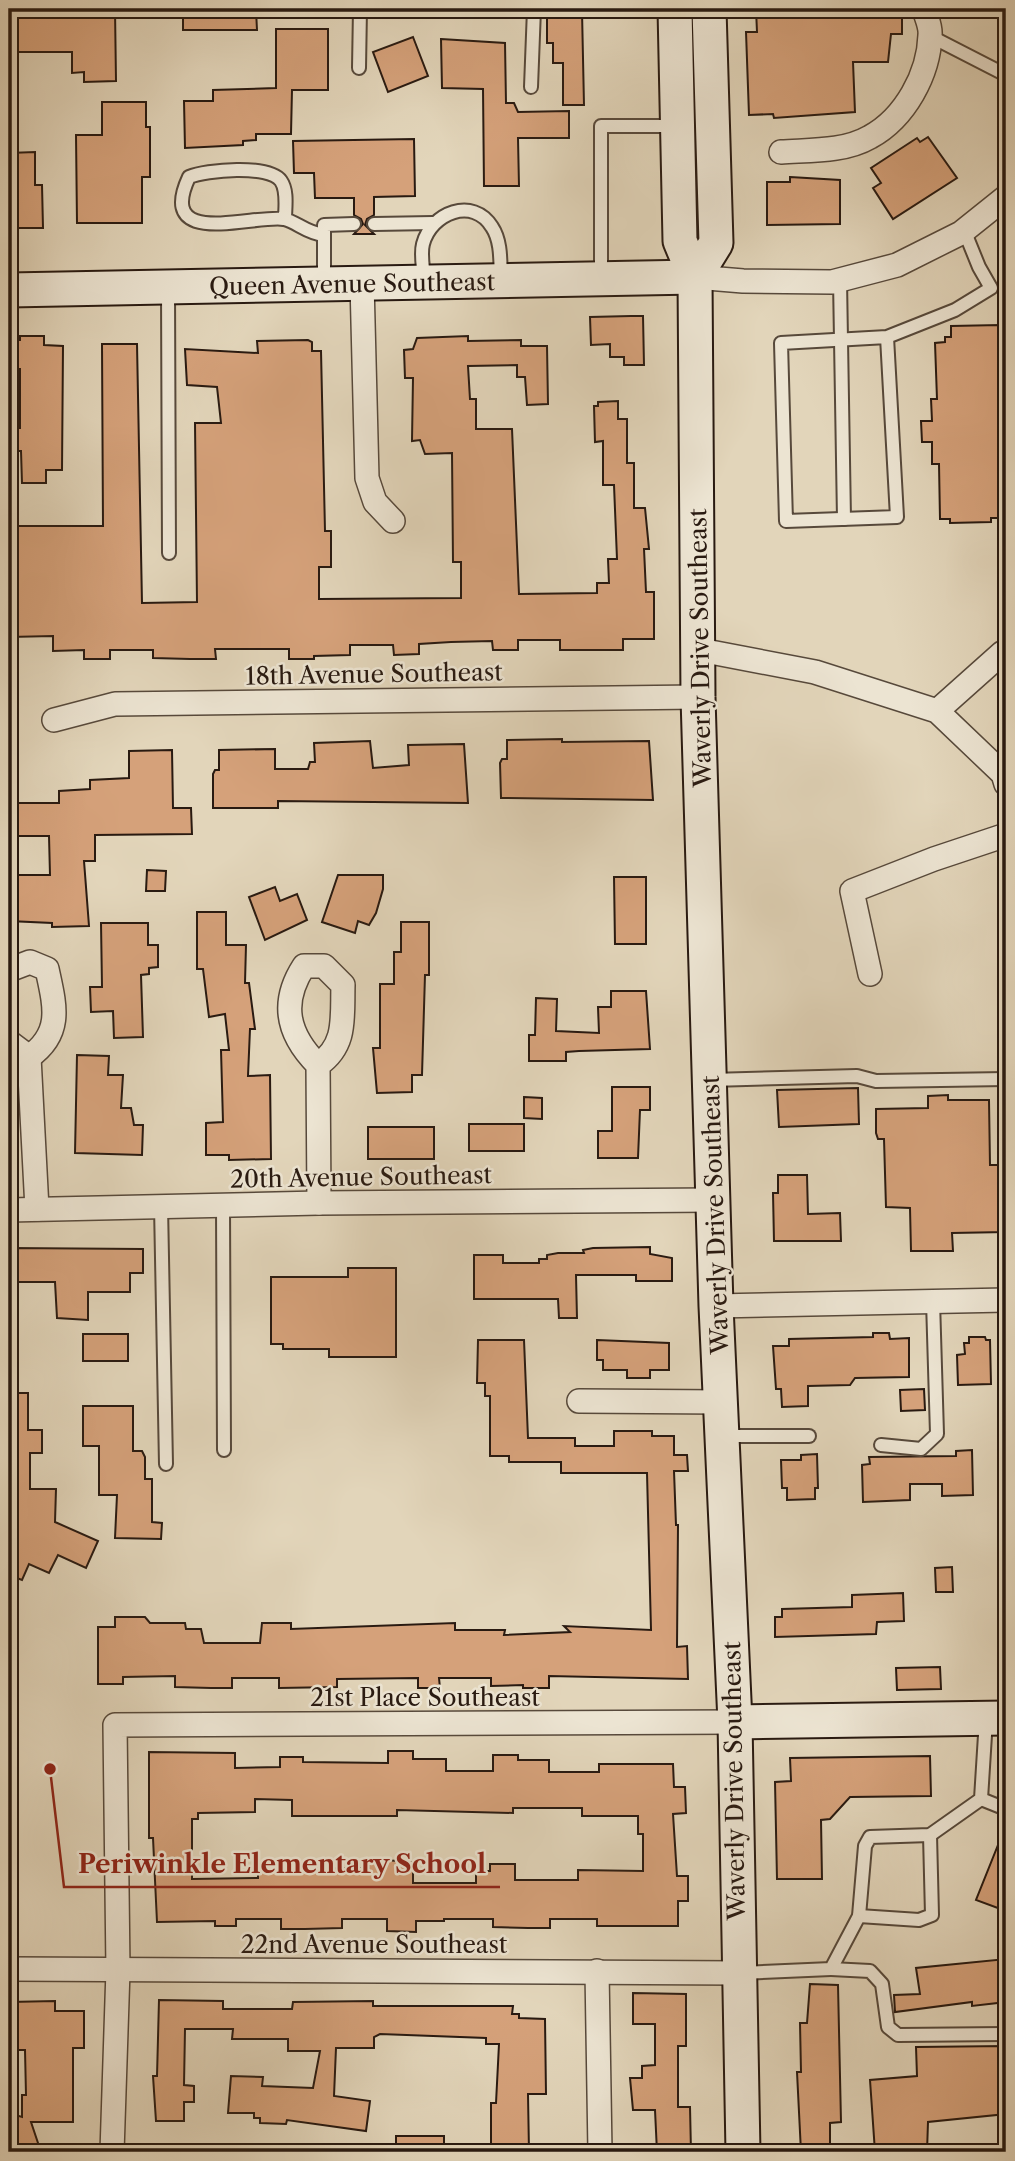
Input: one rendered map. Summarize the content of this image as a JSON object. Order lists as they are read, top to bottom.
{
  "streets": {
    "main road": ["Queen Avenue Southeast", "Waverly Drive Southeast"],
    "street": [
      "18th Avenue Southeast",
      "20th Avenue Southeast",
      "21st Place Southeast",
      "22nd Avenue Southeast"
    ]
  },
  "crossings": [
    ["Queen Avenue Southeast", "Waverly Drive Southeast"],
    ["Waverly Drive Southeast", "18th Avenue Southeast"],
    ["Waverly Drive Southeast", "20th Avenue Southeast"],
    ["Waverly Drive Southeast", "21st Place Southeast"],
    ["Waverly Drive Southeast", "22nd Avenue Southeast"],
    ["21st Place Southeast", "22nd Avenue Southeast"]
  ],
  "places": ["Periwinkle Elementary School"]
}
